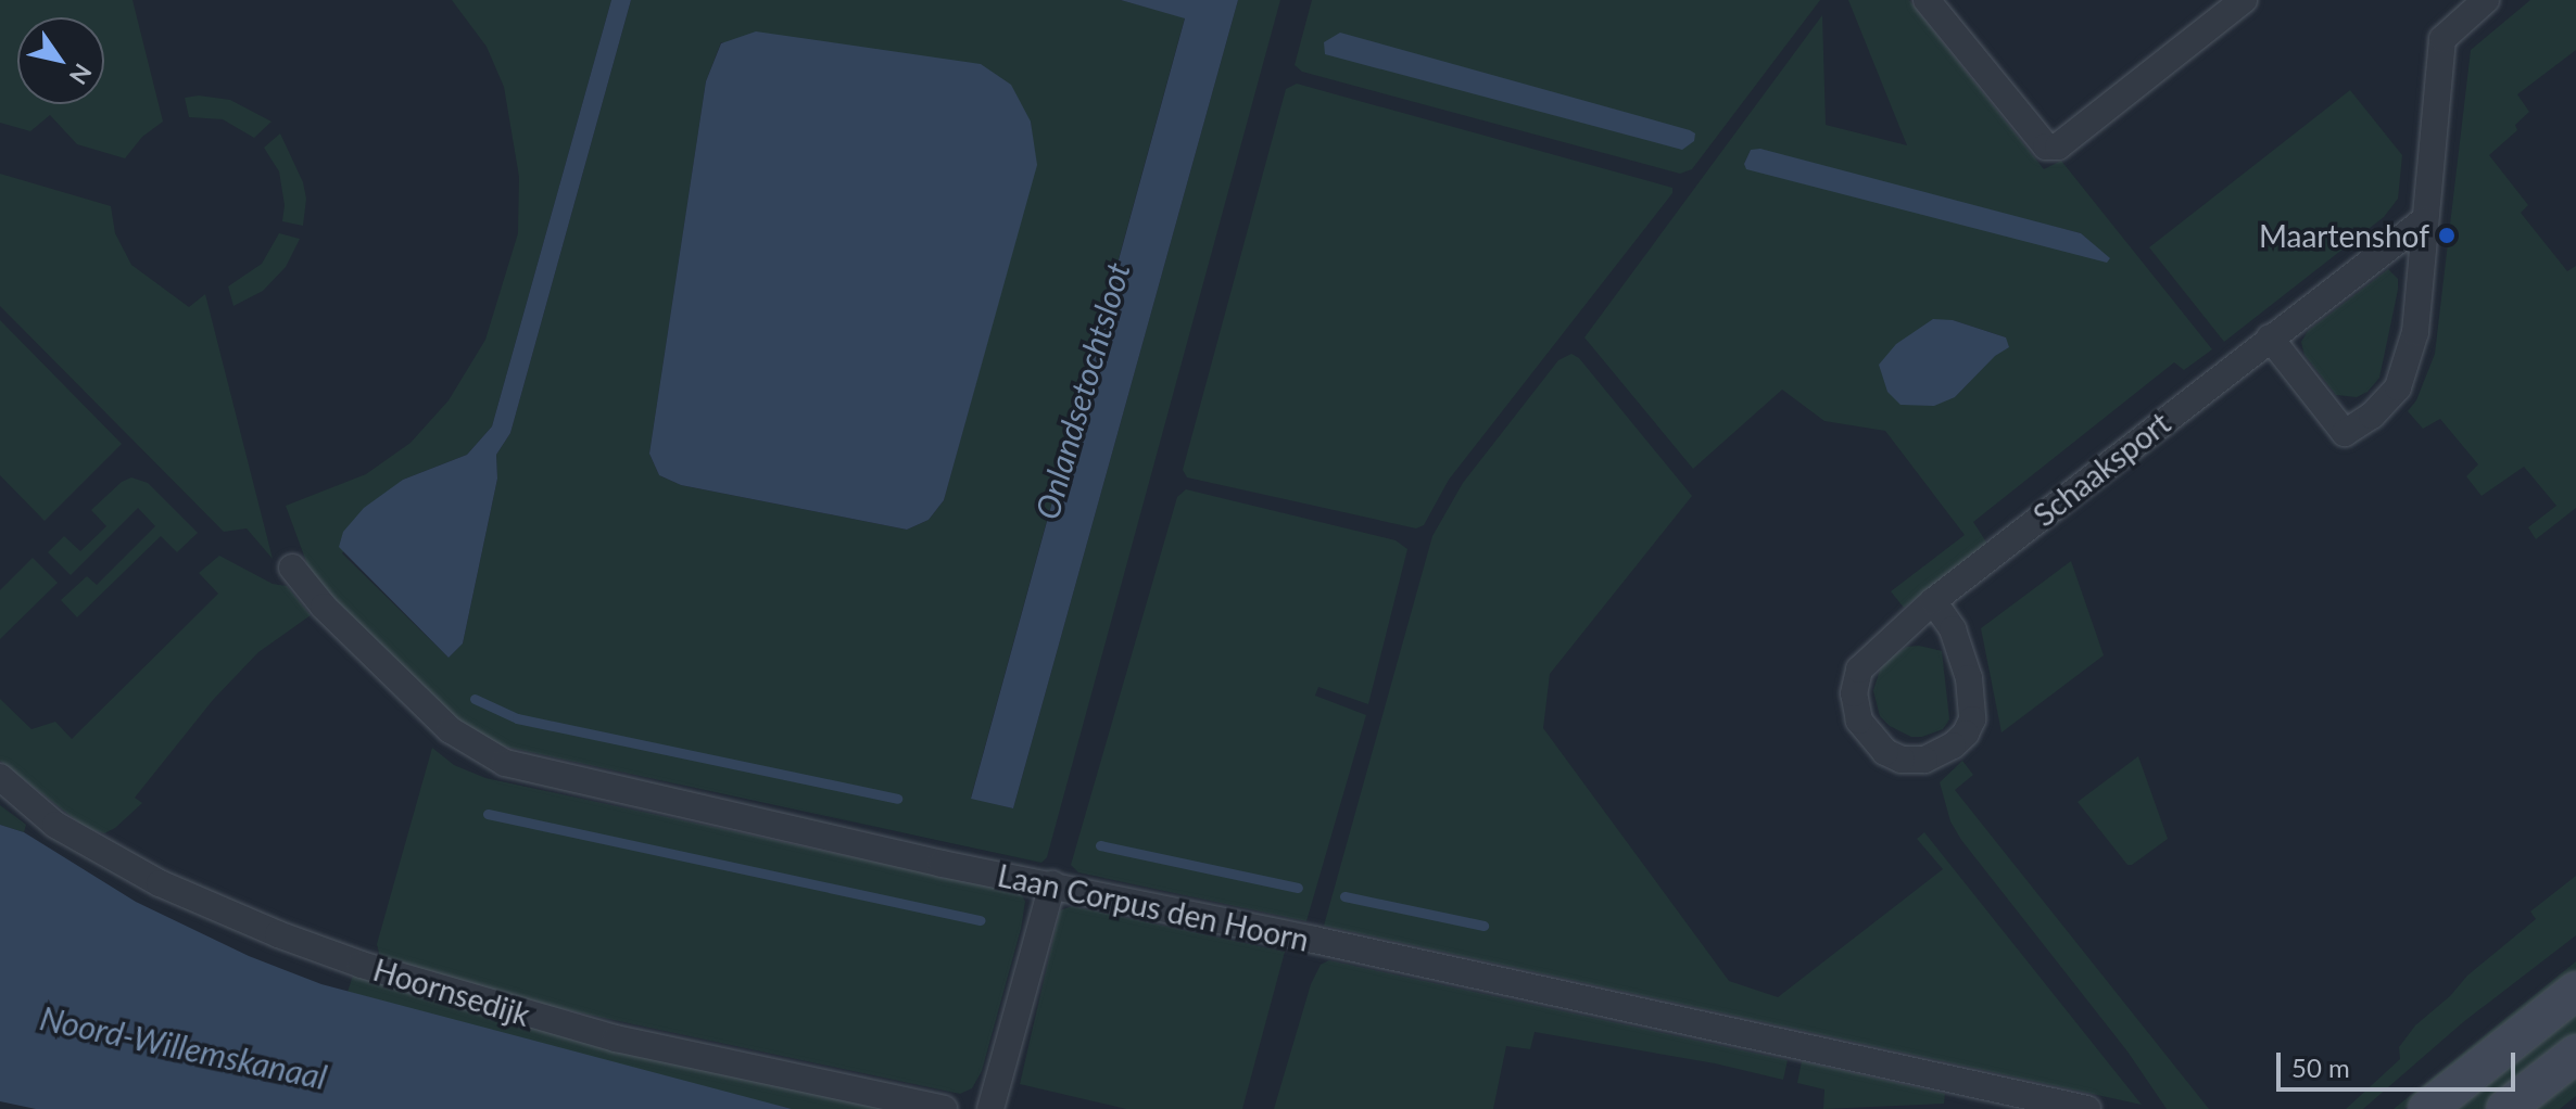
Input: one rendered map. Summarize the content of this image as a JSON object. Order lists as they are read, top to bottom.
{
  "streets": {
    "street": ["Schaaksport", "Laan Corpus den Hoorn", "Hoornsedijk"]
  },
  "water": ["Onlandsetochtsloot", "Noord-Willemskanaal"],
  "places": ["Maartenshof"],
  "scale_bar": "50 m",
  "north": "bottom right"
}
